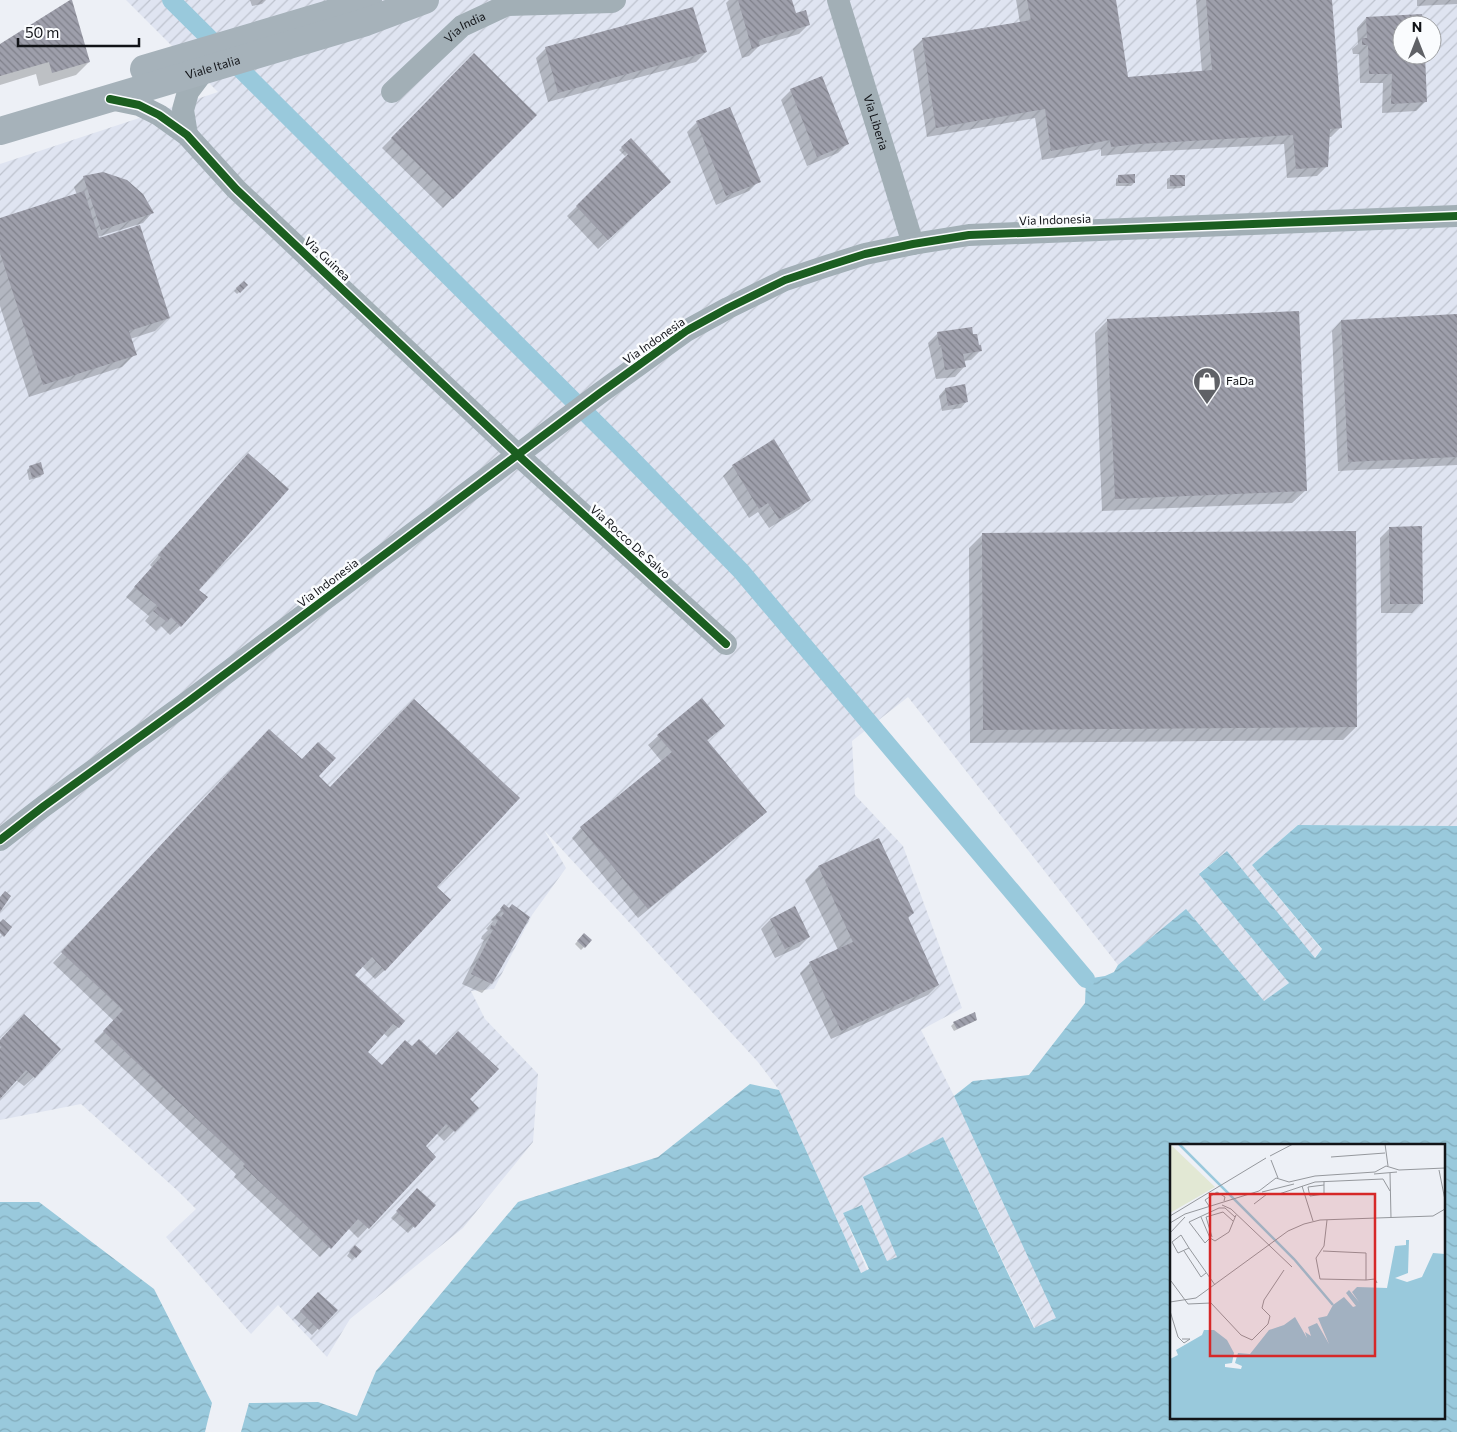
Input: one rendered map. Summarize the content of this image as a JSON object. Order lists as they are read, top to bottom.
{
  "streets": {
    "main road": ["Viale Italia"],
    "street": [
      "Via India",
      "Via Liberia",
      "Via Indonesia",
      "Via Guinea",
      "Via Rocco De Salvo"
    ]
  },
  "crossings": [
    ["Viale Italia", "Via Guinea"],
    ["Via Liberia", "Via Indonesia"],
    ["Via Indonesia", "Via Guinea"],
    ["Via Indonesia", "Via Rocco De Salvo"],
    ["Via Guinea", "Via Rocco De Salvo"]
  ],
  "places": {
    "shop": ["FaDa"]
  },
  "scale_bar": "50 m",
  "north": "top"
}
